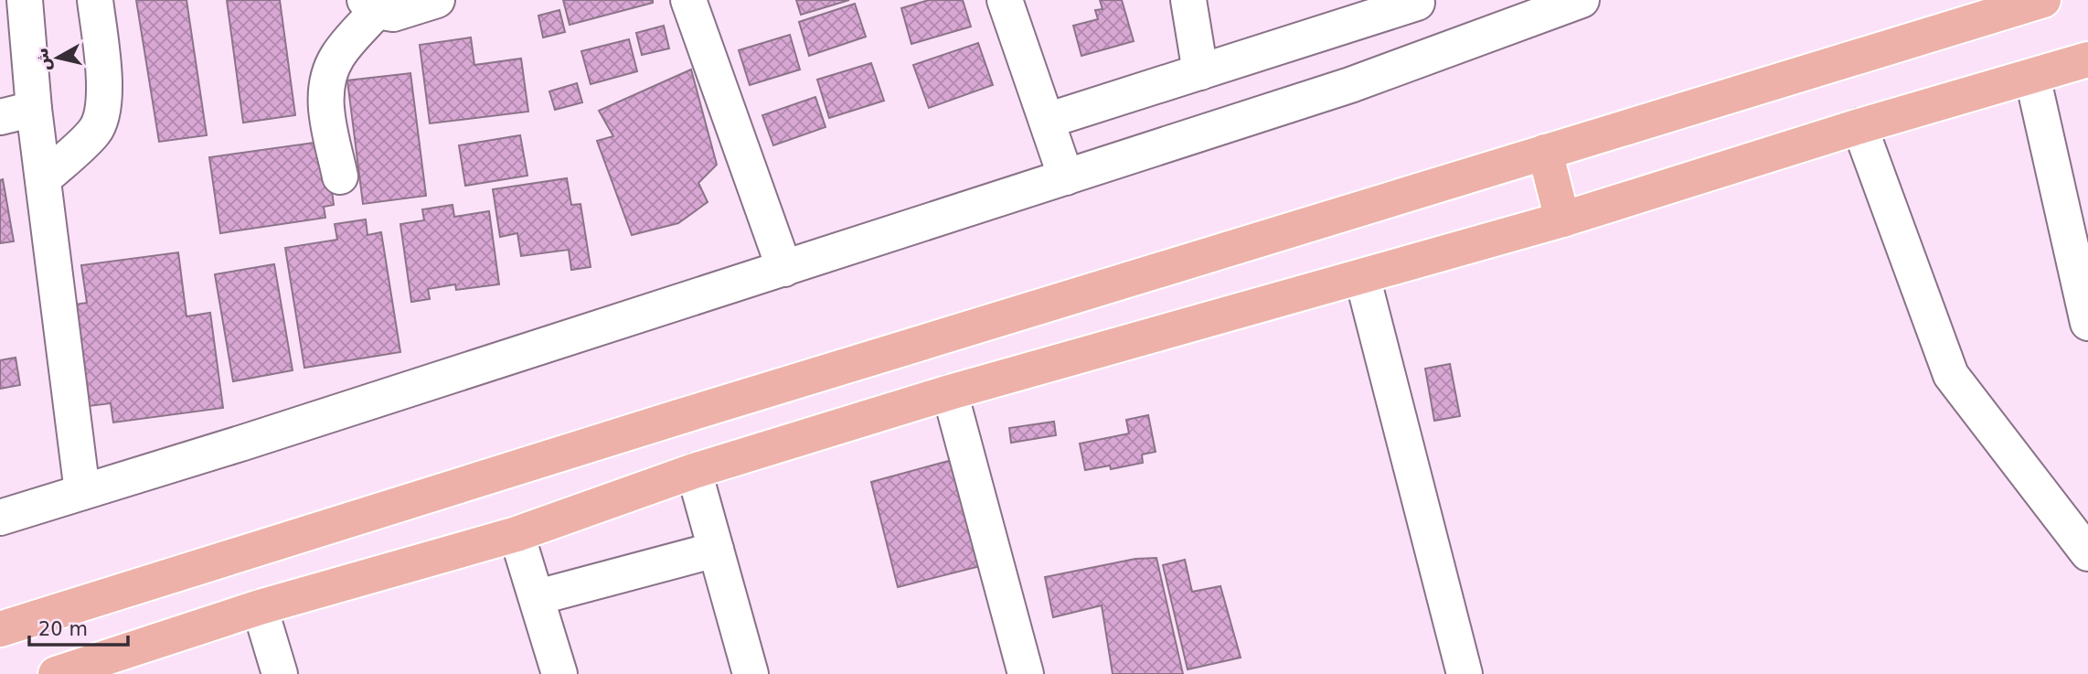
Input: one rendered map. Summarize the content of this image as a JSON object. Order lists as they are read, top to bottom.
{
  "scale_bar": "20 m",
  "north": "left"
}
